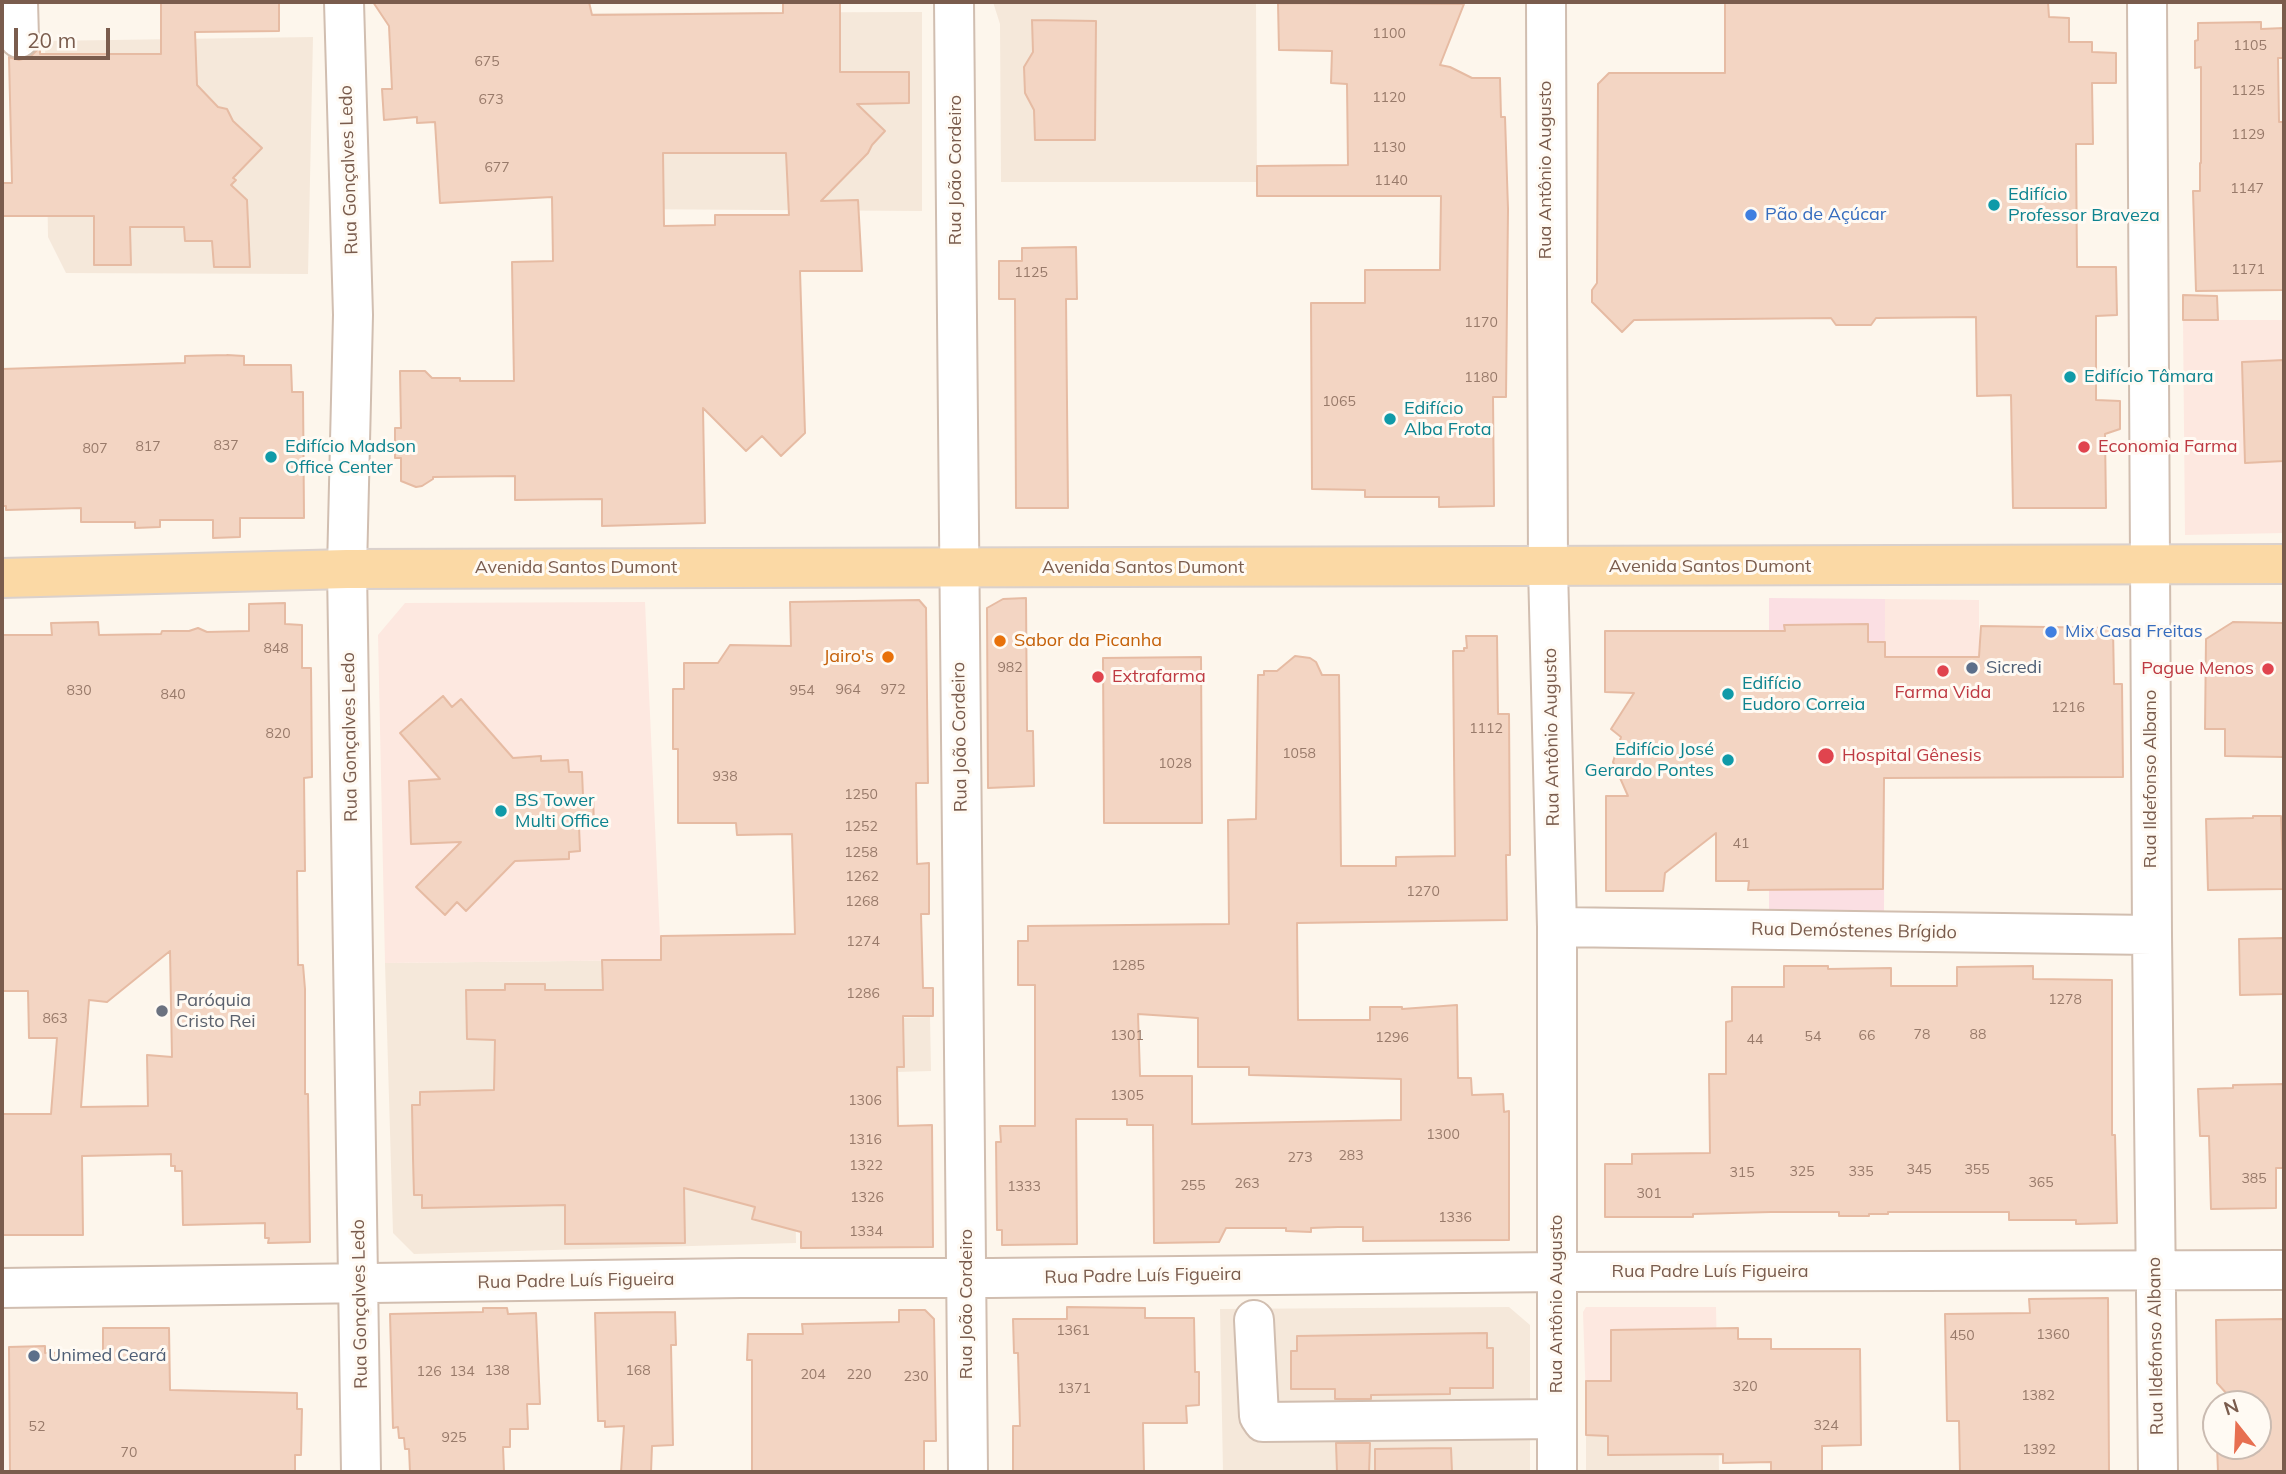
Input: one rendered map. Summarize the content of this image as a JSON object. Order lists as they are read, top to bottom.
{
  "streets": {
    "main road": ["Avenida Santos Dumont"],
    "street": [
      "Rua Gonçalves Ledo",
      "Rua João Cordeiro",
      "Rua Antônio Augusto",
      "Rua Ildefonso Albano",
      "Rua Demóstenes Brígido",
      "Rua Padre Luís Figueira"
    ]
  },
  "crossings": [
    ["Rua Gonçalves Ledo", "Avenida Santos Dumont"],
    ["Rua Gonçalves Ledo", "Rua Padre Luís Figueira"],
    ["Rua João Cordeiro", "Avenida Santos Dumont"],
    ["Rua João Cordeiro", "Rua Padre Luís Figueira"],
    ["Rua Antônio Augusto", "Avenida Santos Dumont"],
    ["Rua Antônio Augusto", "Rua Demóstenes Brígido"],
    ["Rua Antônio Augusto", "Rua Padre Luís Figueira"],
    ["Avenida Santos Dumont", "Rua Ildefonso Albano"],
    ["Rua Ildefonso Albano", "Rua Demóstenes Brígido"],
    ["Rua Ildefonso Albano", "Rua Padre Luís Figueira"]
  ],
  "places": [
    "Edifício Professor Braveza",
    "Pão de Açúcar",
    "Edifício Tâmara",
    "Edifício Alba Frota",
    "Economia Farma",
    "Edifício Madson Office Center",
    "Mix Casa Freitas",
    "Sabor da Picanha",
    "Jairo's",
    "Sicredi",
    "Pague Menos",
    "Farma Vida",
    "Extrafarma",
    "Edifício Eudoro Correia",
    "Hospital Gênesis",
    "Edifício José Gerardo Pontes",
    "BS Tower Multi Office",
    "Paróquia Cristo Rei",
    "Unimed Ceará"
  ],
  "house_numbers": [
    "1100",
    "1105",
    "675",
    "1125",
    "1120",
    "673",
    "1129",
    "1130",
    "677",
    "1140",
    "1147",
    "1171",
    "1125",
    "1170",
    "1180",
    "1065",
    "837",
    "817",
    "807",
    "848",
    "982",
    "964",
    "972",
    "830",
    "954",
    "840",
    "1216",
    "1112",
    "820",
    "1058",
    "1028",
    "938",
    "1250",
    "1252",
    "41",
    "1258",
    "1262",
    "1270",
    "1268",
    "1274",
    "1285",
    "1286",
    "1278",
    "863",
    "78",
    "88",
    "1301",
    "66",
    "54",
    "1296",
    "44",
    "1305",
    "1306",
    "1300",
    "1316",
    "283",
    "273",
    "1322",
    "345",
    "355",
    "325",
    "335",
    "315",
    "385",
    "365",
    "263",
    "255",
    "1333",
    "301",
    "1326",
    "1336",
    "1334",
    "1361",
    "1360",
    "450",
    "138",
    "168",
    "126",
    "134",
    "204",
    "220",
    "230",
    "320",
    "1371",
    "1382",
    "324",
    "52",
    "925",
    "1392",
    "70"
  ],
  "scale_bar": "20 m",
  "north": "top"
}
